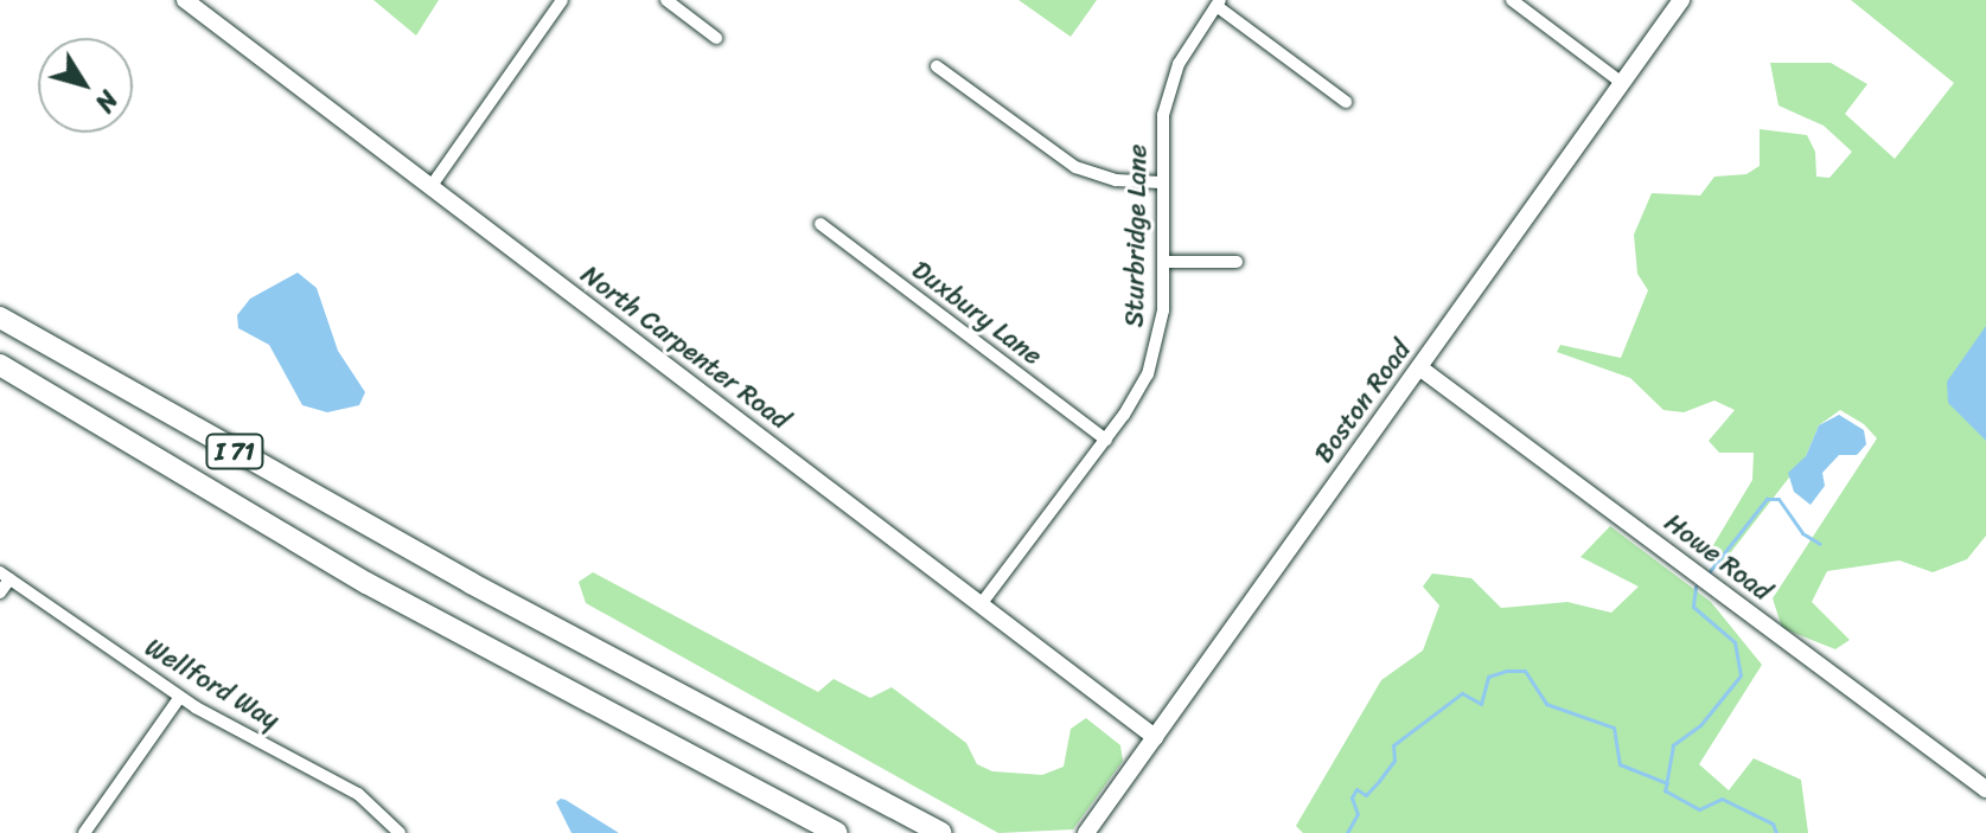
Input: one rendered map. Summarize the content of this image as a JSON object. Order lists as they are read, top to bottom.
{
  "streets": {
    "highway": ["I 71"],
    "street": [
      "Sturbridge Lane",
      "Duxbury Lane",
      "North Carpenter Road",
      "Boston Road",
      "Howe Road",
      "Wellford Way"
    ]
  },
  "crossings": [
    ["Sturbridge Lane", "Duxbury Lane"],
    ["Sturbridge Lane", "North Carpenter Road"],
    ["North Carpenter Road", "Boston Road"],
    ["Boston Road", "Howe Road"]
  ],
  "north": "bottom right"
}
